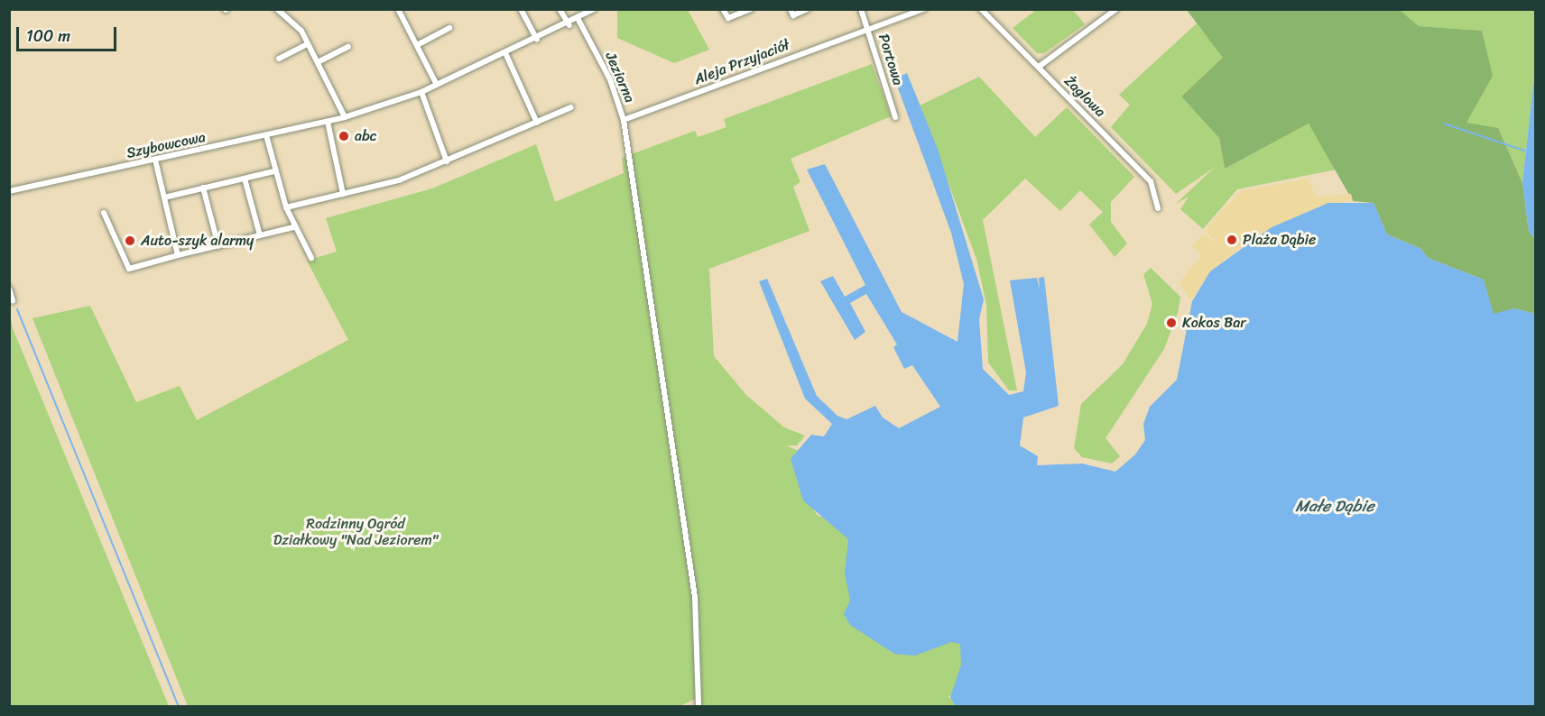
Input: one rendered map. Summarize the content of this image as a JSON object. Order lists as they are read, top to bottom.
{
  "streets": {
    "street": [
      "Portowa",
      "Aleja Przyjaciół",
      "Jeziorna",
      "Żaglowa",
      "Szybowcowa"
    ]
  },
  "crossings": [
    ["Portowa", "Aleja Przyjaciół"],
    ["Aleja Przyjaciół", "Jeziorna"],
    ["Jeziorna", "Szybowcowa"]
  ],
  "water": ["Małe Dąbie"],
  "parks": ["Rodzinny Ogród Działkowy \"Nad Jeziorem\""],
  "places": [
    "abc",
    "Plaża Dąbie",
    "Auto-szyk alarmy",
    "Kokos Bar"
  ],
  "scale_bar": "100 m"
}
